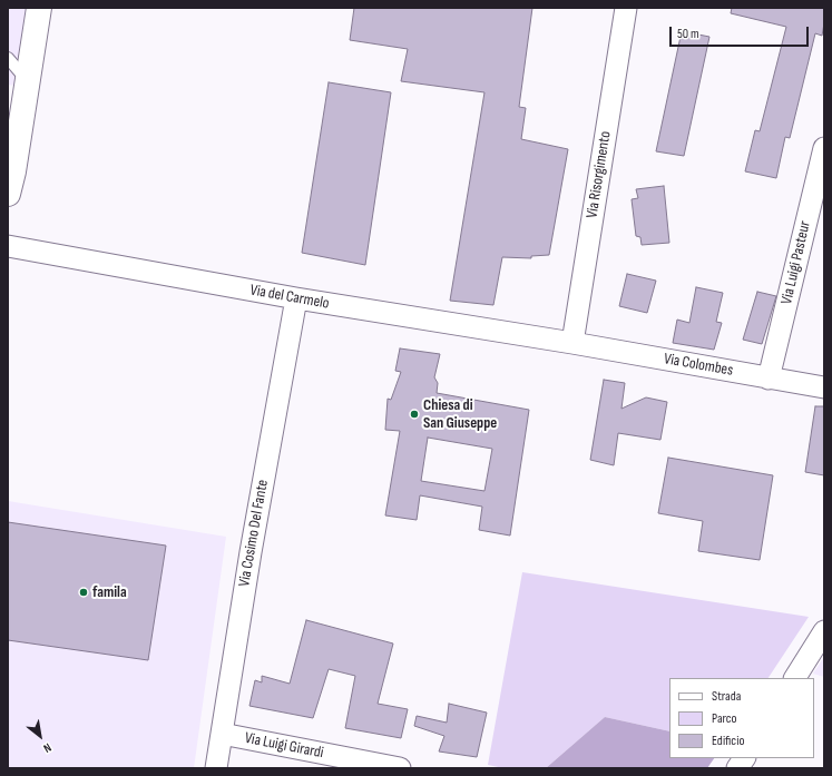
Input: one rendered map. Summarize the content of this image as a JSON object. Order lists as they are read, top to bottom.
{
  "streets": {
    "street": [
      "Via Risorgimento",
      "Via Luigi Pasteur",
      "Via del Carmelo",
      "Via Colombes",
      "Via Cosimo Del Fante",
      "Via Luigi Girardi"
    ]
  },
  "crossings": [
    ["Via Risorgimento", "Via del Carmelo"],
    ["Via Risorgimento", "Via Colombes"],
    ["Via Luigi Pasteur", "Via Colombes"],
    ["Via del Carmelo", "Via Colombes"],
    ["Via del Carmelo", "Via Cosimo Del Fante"],
    ["Via Cosimo Del Fante", "Via Luigi Girardi"]
  ],
  "places": ["Chiesa di San Giuseppe", "famila"],
  "legend": ["Strada", "Parco", "Edificio"],
  "scale_bar": "50 m",
  "north": "bottom right"
}
